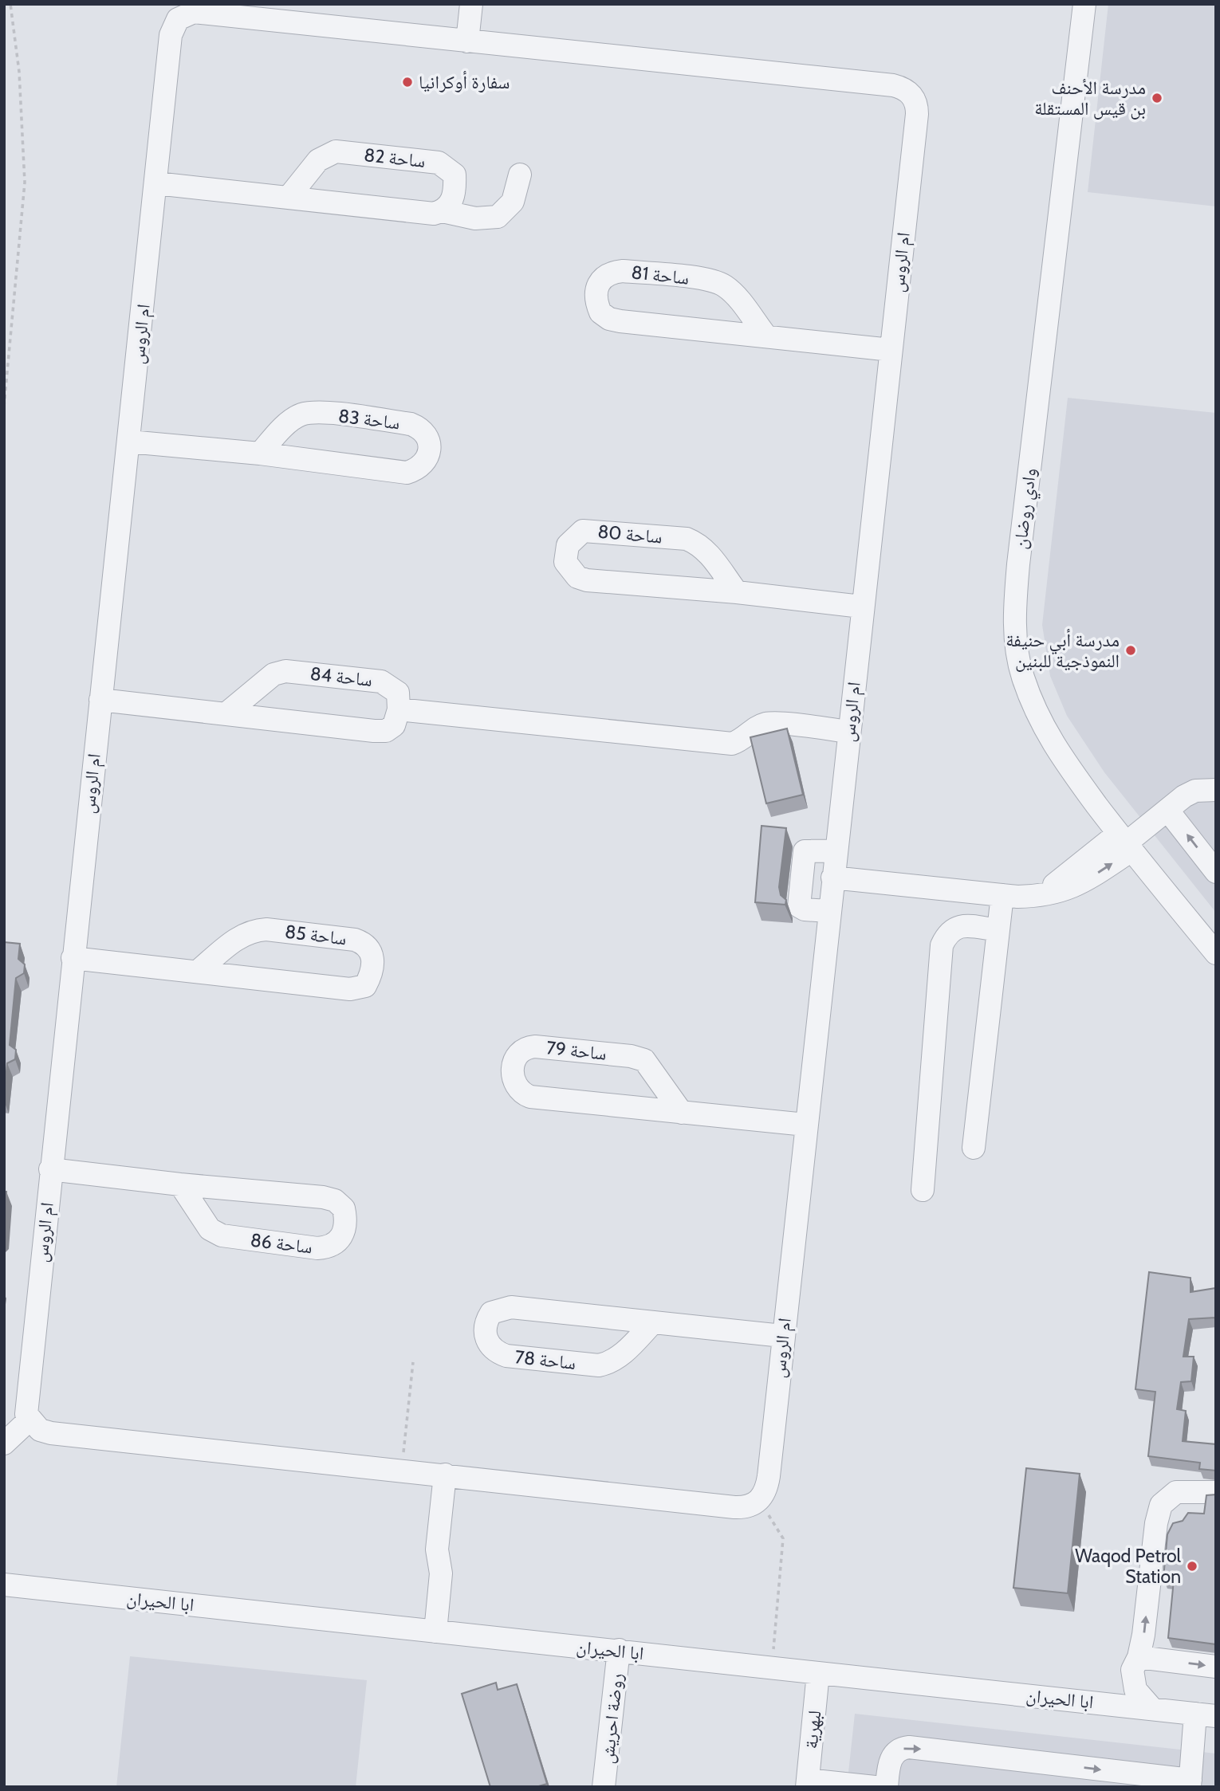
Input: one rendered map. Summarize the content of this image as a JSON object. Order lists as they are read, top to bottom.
{
  "streets": {
    "street": [
      "ساحة 82",
      "ام الروس",
      "ساحة 81",
      "ساحة 83",
      "وادي روضان",
      "ساحة 80",
      "ساحة 84",
      "ساحة 85",
      "ساحة 79",
      "ساحة 86",
      "ساحة 78",
      "ابا الحيران",
      "روضة احريش",
      "لبهرية"
    ]
  },
  "crossings": [
    ["ام الروس", "ساحة 81"],
    ["ام الروس", "ساحة 83"],
    ["ام الروس", "ساحة 80"],
    ["ام الروس", "ساحة 85"],
    ["ام الروس", "ساحة 79"],
    ["ام الروس", "ساحة 86"],
    ["ام الروس", "ساحة 78"],
    ["ابا الحيران", "روضة احريش"],
    ["ابا الحيران", "لبهرية"]
  ],
  "places": [
    "سفارة أوكرانيا",
    "مدرسة الأحنف بن قيس المستقلة",
    "مدرسة أبي حنيفة النموذجية للبنين",
    "Waqod Petrol Station"
  ]
}
